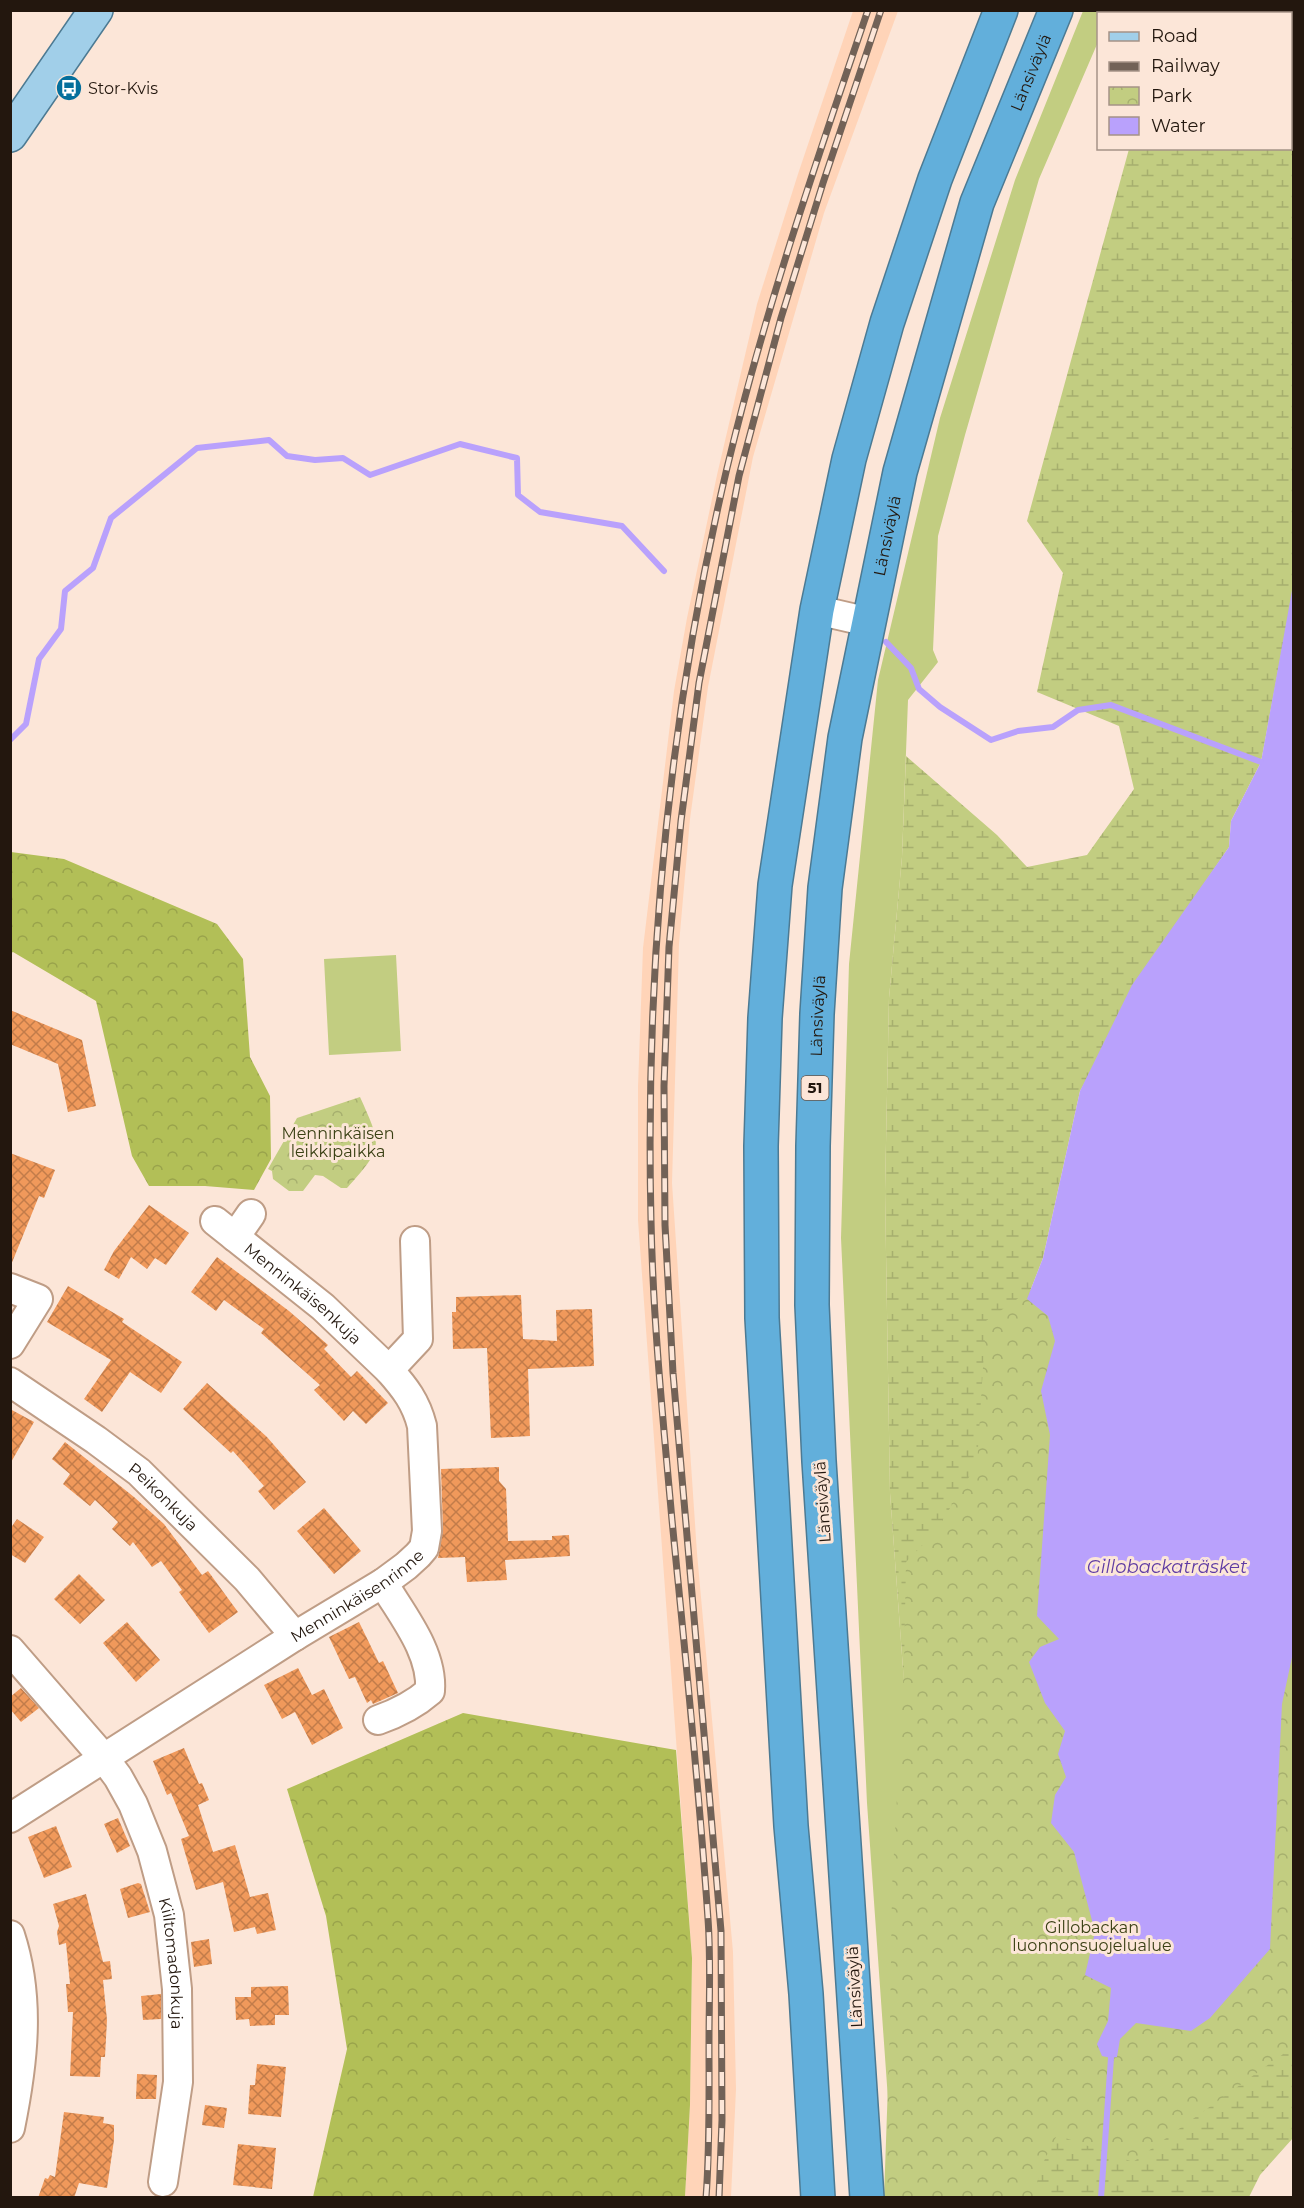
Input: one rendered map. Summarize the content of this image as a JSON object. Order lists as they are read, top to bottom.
{
  "streets": {
    "highway": ["Länsiväylä", "51"],
    "street": [
      "Menninkäisenkuja",
      "Peikonkuja",
      "Menninkäisenrinne",
      "Kiiltomadonkuja"
    ]
  },
  "crossings": [
    ["Menninkäisenkuja", "Menninkäisenrinne"],
    ["Peikonkuja", "Menninkäisenrinne"],
    ["Menninkäisenrinne", "Kiiltomadonkuja"]
  ],
  "water": ["Gillobackaträsket"],
  "parks": ["Menninkäisen leikkipaikka", "Gillobackan luonnonsuojelualue"],
  "places": {
    "bus stop": ["Stor-Kvis"]
  },
  "legend": [
    "Road",
    "Railway",
    "Park",
    "Water"
  ]
}
